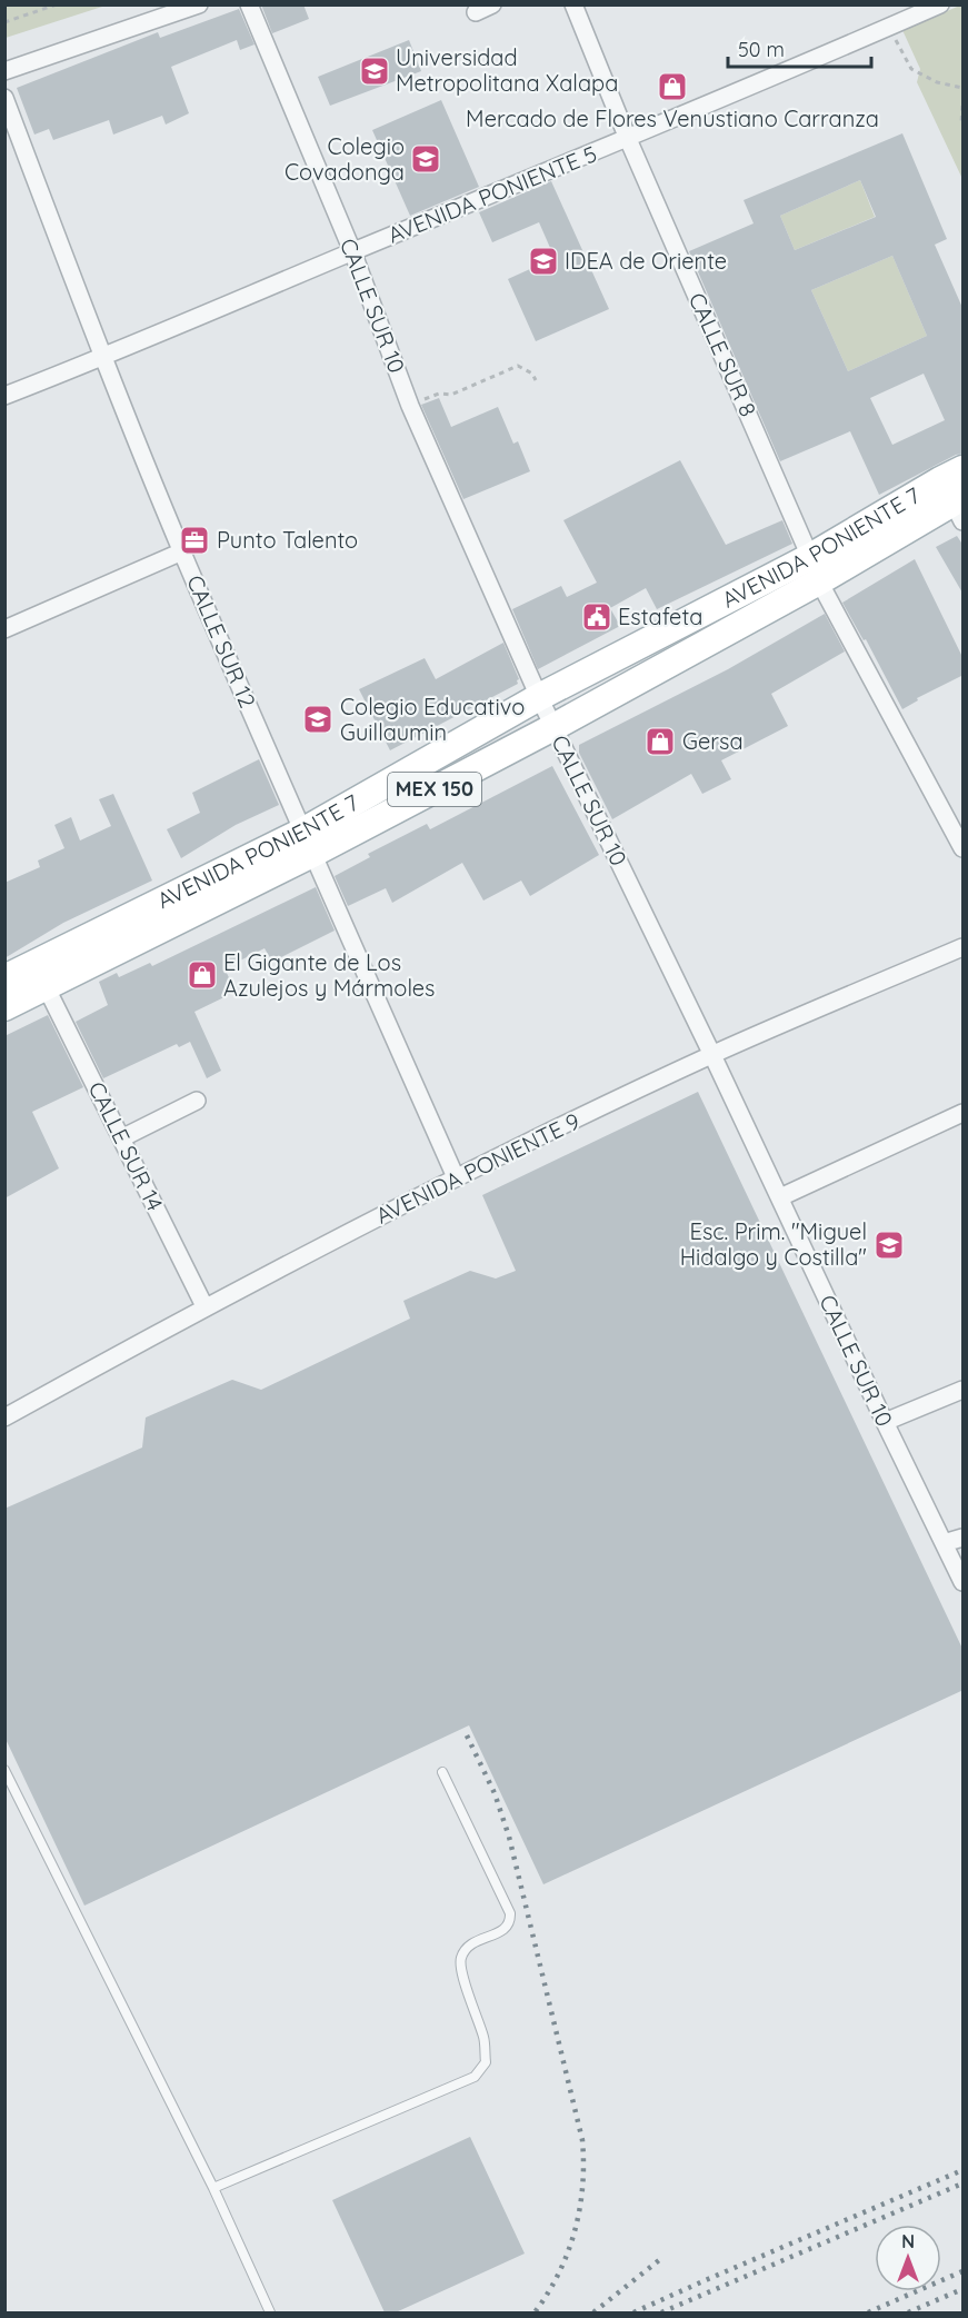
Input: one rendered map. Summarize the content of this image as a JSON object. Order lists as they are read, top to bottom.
{
  "streets": {
    "main road": ["AVENIDA PONIENTE 7", "MEX 150"],
    "street": [
      "AVENIDA PONIENTE 5",
      "CALLE SUR 10",
      "CALLE SUR 8",
      "CALLE SUR 12",
      "CALLE SUR 14",
      "AVENIDA PONIENTE 9"
    ]
  },
  "crossings": [
    ["AVENIDA PONIENTE 5", "CALLE SUR 10"],
    ["AVENIDA PONIENTE 5", "CALLE SUR 8"],
    ["AVENIDA PONIENTE 5", "CALLE SUR 12"],
    ["CALLE SUR 10", "AVENIDA PONIENTE 7"],
    ["CALLE SUR 10", "AVENIDA PONIENTE 9"],
    ["CALLE SUR 8", "AVENIDA PONIENTE 7"],
    ["AVENIDA PONIENTE 7", "CALLE SUR 12"],
    ["AVENIDA PONIENTE 7", "CALLE SUR 14"],
    ["CALLE SUR 12", "AVENIDA PONIENTE 9"],
    ["CALLE SUR 14", "AVENIDA PONIENTE 9"]
  ],
  "places": {
    "school or university": [
      "Universidad Metropolitana Xalapa",
      "Colegio Covadonga",
      "IDEA de Oriente",
      "Colegio Educativo Guillaumin",
      "Esc. Prim. \"Miguel Hidalgo y Costilla\""
    ],
    "shop": ["Mercado de Flores Venustiano Carranza", "Gersa", "El Gigante de Los Azulejos y Mármoles"],
    "office": ["Punto Talento"],
    "public building": ["Estafeta"]
  },
  "scale_bar": "50 m",
  "north": "top"
}
